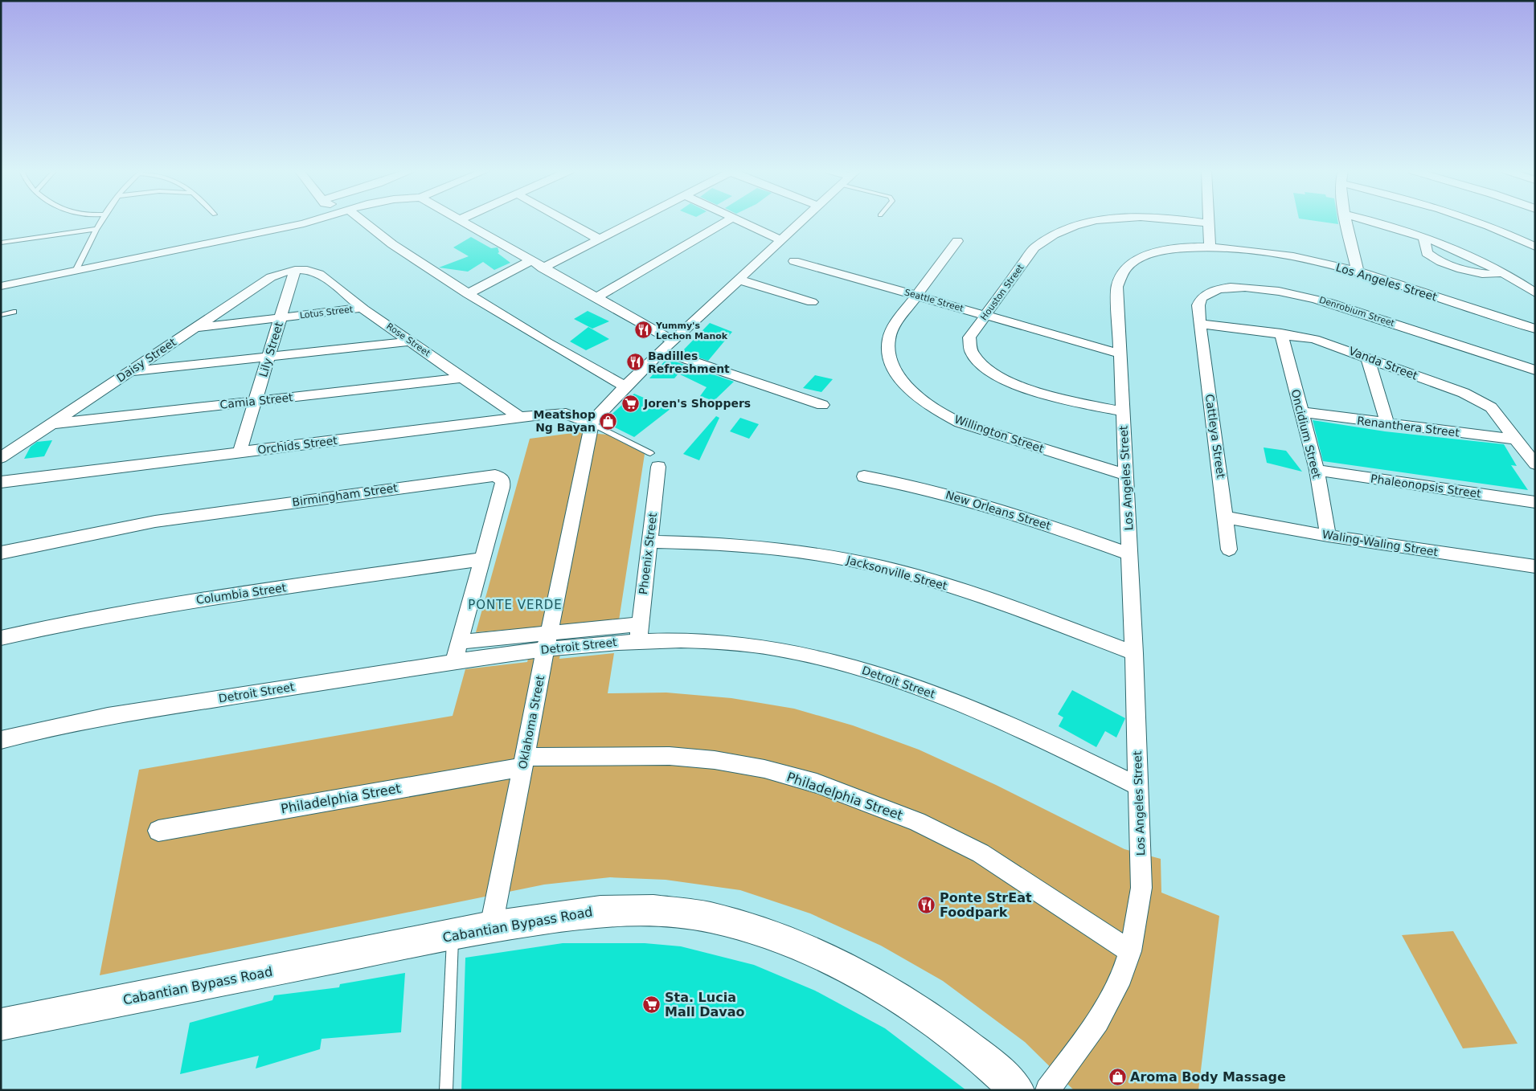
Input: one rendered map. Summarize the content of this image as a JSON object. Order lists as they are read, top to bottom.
{
  "streets": {
    "main road": ["Cabantian Bypass Road"],
    "street": [
      "Los Angeles Street",
      "Houston Street",
      "Seattle Street",
      "Denrobium Street",
      "Lotus Street",
      "Rose Street",
      "Lily Street",
      "Daisy Street",
      "Vanda Street",
      "Camia Street",
      "Renanthera Street",
      "Willington Street",
      "Oncidium Street",
      "Cattleya Street",
      "Orchids Street",
      "Phaleonopsis Street",
      "Birmingham Street",
      "New Orleans Street",
      "Waling-Waling Street",
      "Phoenix Street",
      "Jacksonville Street",
      "Columbia Street",
      "Detroit Street",
      "Oklahoma Street",
      "Philadelphia Street"
    ]
  },
  "crossings": [
    ["Los Angeles Street", "Houston Street"],
    ["Los Angeles Street", "Seattle Street"],
    ["Los Angeles Street", "Willington Street"],
    ["Los Angeles Street", "New Orleans Street"],
    ["Los Angeles Street", "Jacksonville Street"],
    ["Los Angeles Street", "Detroit Street"],
    ["Los Angeles Street", "Philadelphia Street"],
    ["Houston Street", "Seattle Street"],
    ["Seattle Street", "Willington Street"],
    ["Denrobium Street", "Vanda Street"],
    ["Denrobium Street", "Cattleya Street"],
    ["Lotus Street", "Rose Street"],
    ["Lotus Street", "Lily Street"],
    ["Lotus Street", "Daisy Street"],
    ["Rose Street", "Lily Street"],
    ["Rose Street", "Daisy Street"],
    ["Rose Street", "Camia Street"],
    ["Rose Street", "Orchids Street"],
    ["Lily Street", "Daisy Street"],
    ["Lily Street", "Camia Street"],
    ["Lily Street", "Orchids Street"],
    ["Daisy Street", "Camia Street"],
    ["Vanda Street", "Renanthera Street"],
    ["Vanda Street", "Oncidium Street"],
    ["Vanda Street", "Cattleya Street"],
    ["Renanthera Street", "Oncidium Street"],
    ["Oncidium Street", "Phaleonopsis Street"],
    ["Oncidium Street", "Waling-Waling Street"],
    ["Cattleya Street", "Waling-Waling Street"],
    ["Orchids Street", "Oklahoma Street"],
    ["Birmingham Street", "Columbia Street"],
    ["Birmingham Street", "Detroit Street"],
    ["Phoenix Street", "Jacksonville Street"],
    ["Phoenix Street", "Detroit Street"],
    ["Detroit Street", "Oklahoma Street"],
    ["Oklahoma Street", "Philadelphia Street"],
    ["Oklahoma Street", "Cabantian Bypass Road"]
  ],
  "districts": ["PONTE VERDE"],
  "places": {
    "restaurant": ["Yummy's Lechon Manok", "Badilles Refreshment", "Ponte StrEat Foodpark"],
    "supermarket": ["Joren's Shoppers", "Sta. Lucia Mall Davao"],
    "shop": ["Meatshop Ng Bayan", "Aroma Body Massage"]
  }
}
